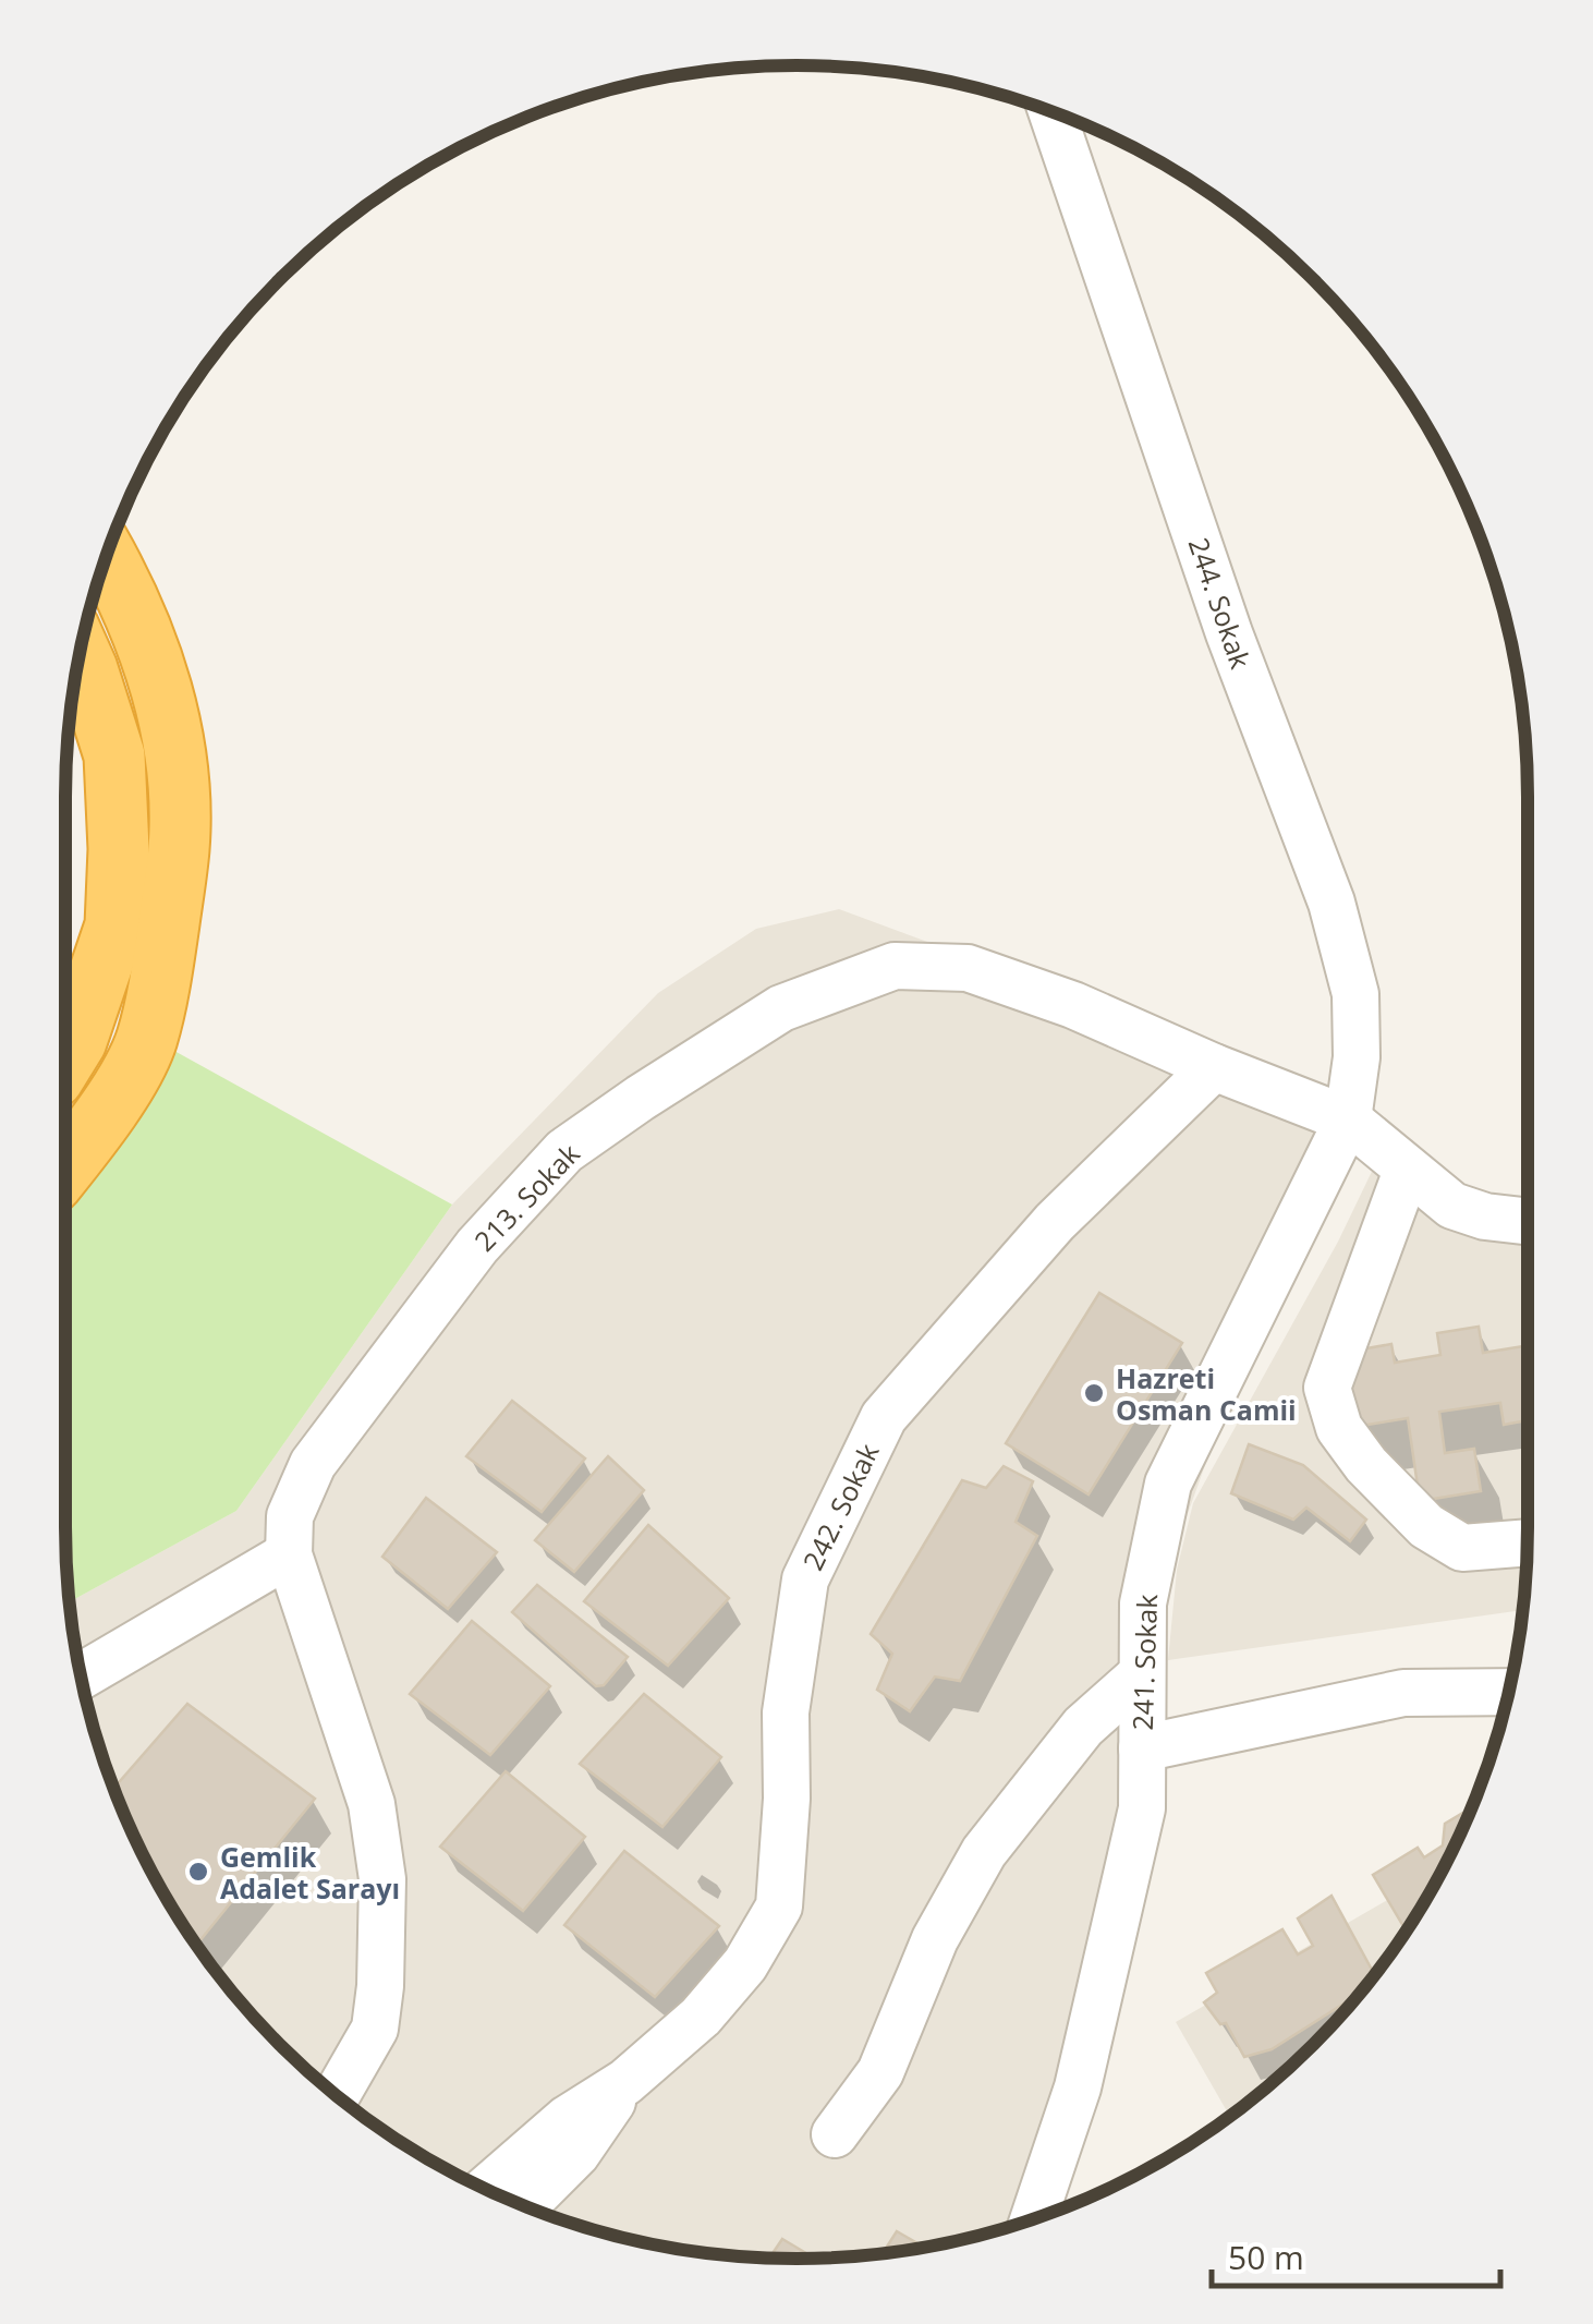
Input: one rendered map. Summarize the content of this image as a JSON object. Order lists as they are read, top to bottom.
{
  "streets": {
    "street": [
      "244. Sokak",
      "213. Sokak",
      "242. Sokak",
      "241. Sokak"
    ]
  },
  "crossings": [
    ["244. Sokak", "213. Sokak"],
    ["244. Sokak", "241. Sokak"],
    ["213. Sokak", "242. Sokak"],
    ["213. Sokak", "241. Sokak"]
  ],
  "places": ["Hazreti Osman Camii", "Gemlik Adalet Sarayı"],
  "scale_bar": "50 m"
}
